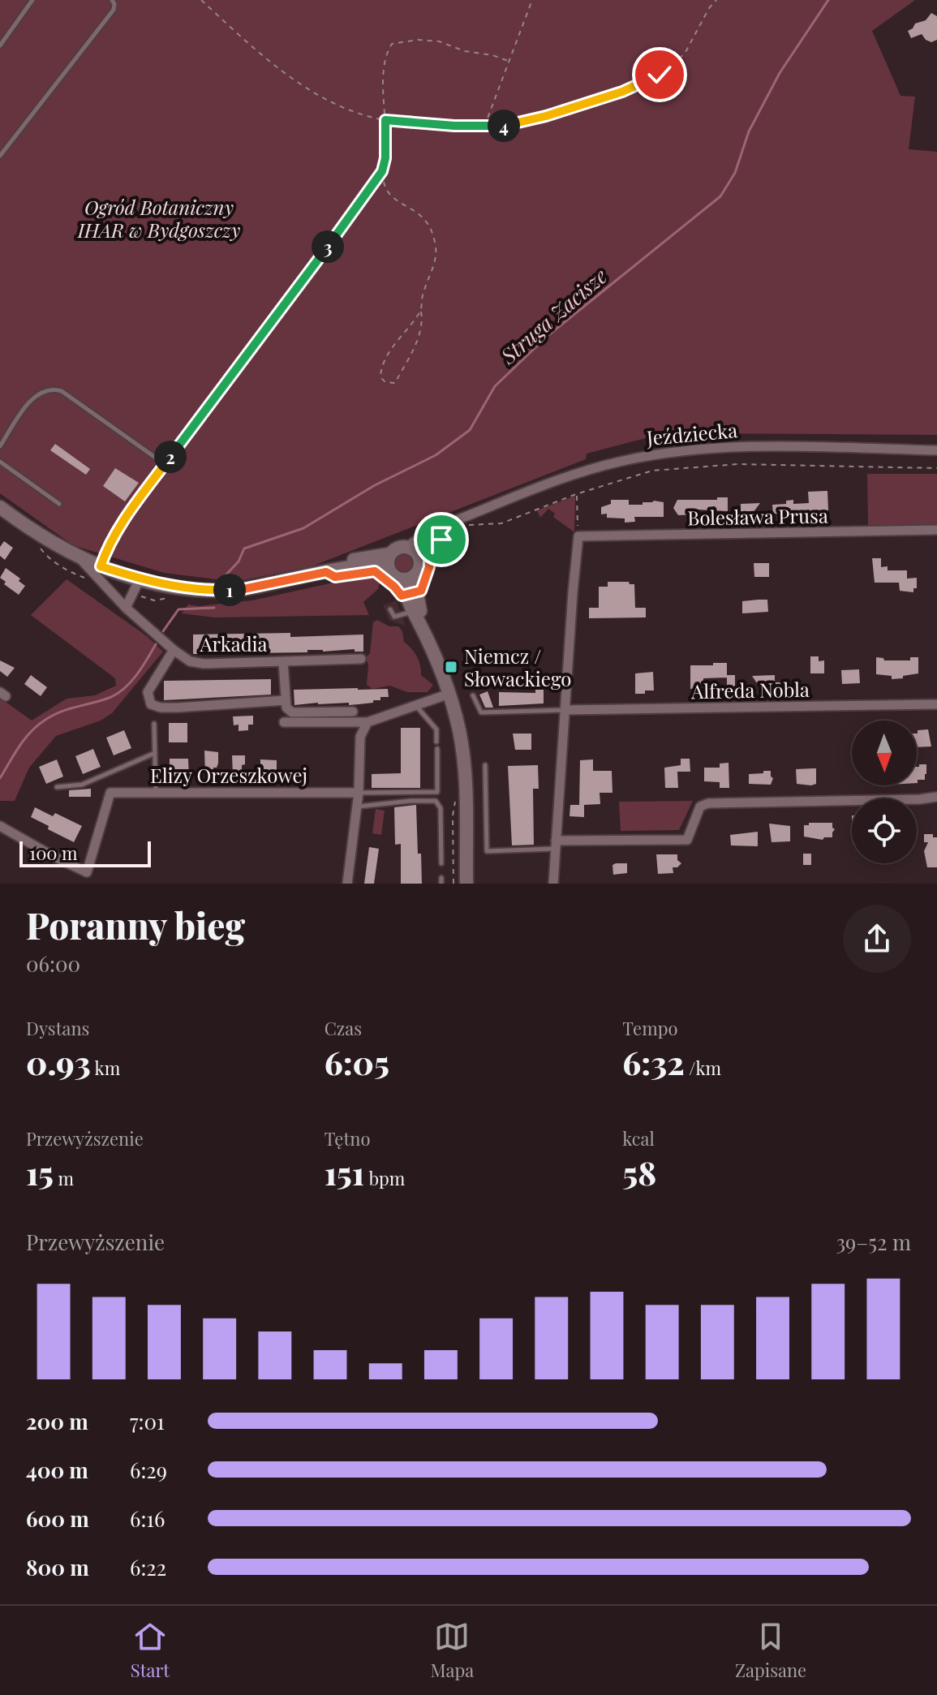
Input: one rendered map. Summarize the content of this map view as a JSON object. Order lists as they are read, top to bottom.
{
  "streets": {
    "street": [
      "Jeździecka",
      "Bolesława Prusa",
      "Arkadia",
      "Alfreda Nobla",
      "Elizy Orzeszkowej"
    ]
  },
  "water": ["Struga Zacisze"],
  "parks": ["Ogród Botaniczny IHAR w Bydgoszczy"],
  "places": {
    "transit": ["Niemcz / Słowackiego"]
  },
  "scale_bar": "100 m",
  "north": "bottom",
  "page": {
    "pins": [
      "4",
      "3",
      "2",
      "1"
    ],
    "scale": "100 m",
    "heading": ["Poranny bieg", "06:00"],
    "stats": [
      ["Dystans", "0.93 km"],
      ["Czas", "6:05"],
      ["Tempo", "6:32 /km"],
      ["Przewyższenie", "15 m"],
      ["Tętno", "151 bpm"],
      ["kcal", "58"]
    ],
    "chart": ["Przewyższenie", "39–52 m"],
    "list": [
      {
        "name": "200 m",
        "note": "7:01"
      },
      {
        "name": "400 m",
        "note": "6:29"
      },
      {
        "name": "600 m",
        "note": "6:16"
      },
      {
        "name": "800 m",
        "note": "6:22"
      }
    ],
    "tabs": ["Start", "Mapa", "Zapisane"]
  }
}
